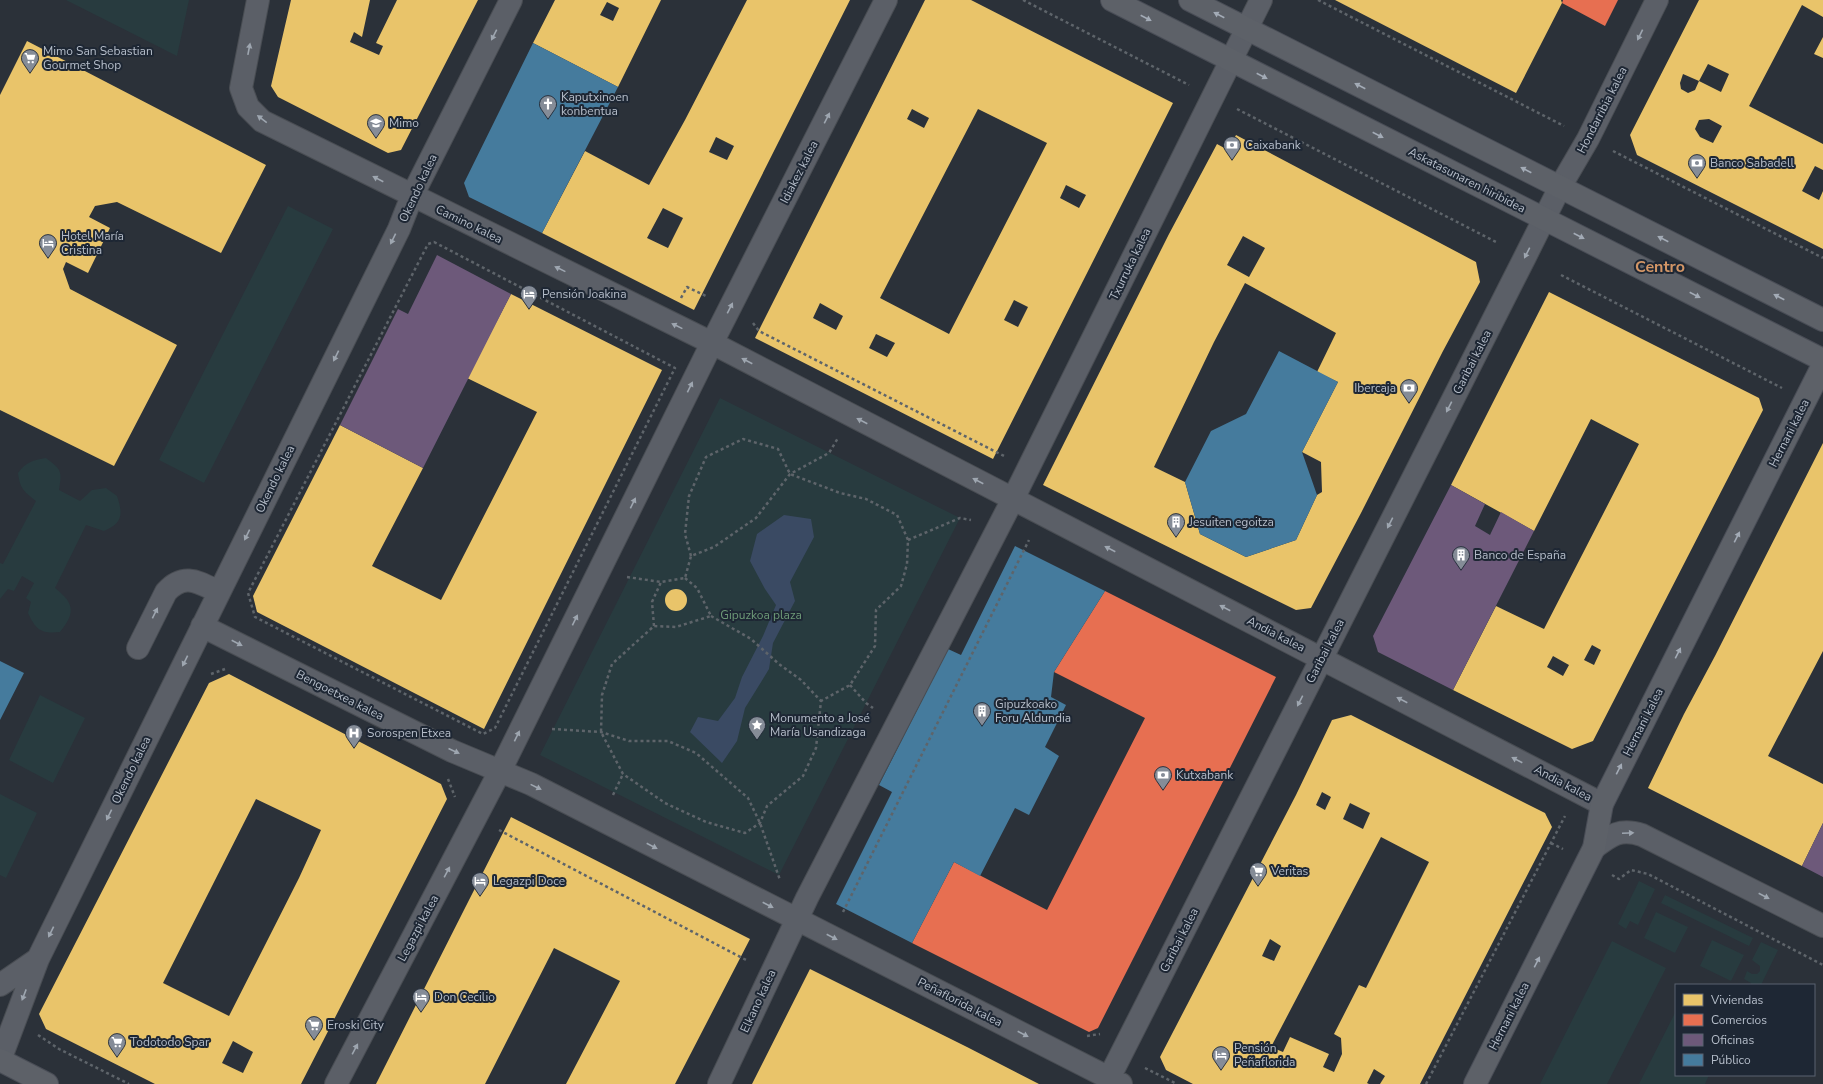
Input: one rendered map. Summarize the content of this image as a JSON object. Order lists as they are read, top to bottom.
{
  "streets": {
    "main road": ["Askatasunaren hiribidea", "Hernani kalea"],
    "street": [
      "Hondarribia kalea",
      "Idiakez kalea",
      "Okendo kalea",
      "Camino kalea",
      "Txurruka kalea",
      "Garibai kalea",
      "Andia kalea",
      "Bengoetxea kalea",
      "Legazpi kalea",
      "Elkano kalea",
      "Peñaflorida kalea"
    ]
  },
  "crossings": [
    ["Hondarribia kalea", "Askatasunaren hiribidea"],
    ["Hondarribia kalea", "Garibai kalea"],
    ["Idiakez kalea", "Camino kalea"],
    ["Askatasunaren hiribidea", "Txurruka kalea"],
    ["Askatasunaren hiribidea", "Garibai kalea"],
    ["Okendo kalea", "Camino kalea"],
    ["Okendo kalea", "Bengoetxea kalea"],
    ["Txurruka kalea", "Andia kalea"],
    ["Garibai kalea", "Andia kalea"],
    ["Garibai kalea", "Peñaflorida kalea"],
    ["Hernani kalea", "Andia kalea"],
    ["Bengoetxea kalea", "Legazpi kalea"],
    ["Elkano kalea", "Peñaflorida kalea"]
  ],
  "one_way": [
    "Hondarribia kalea",
    "Idiakez kalea",
    "Okendo kalea",
    "Camino kalea",
    "Garibai kalea",
    "Hernani kalea",
    "Andia kalea",
    "Bengoetxea kalea",
    "Legazpi kalea",
    "Peñaflorida kalea"
  ],
  "districts": ["Centro"],
  "parks": ["Gipuzkoa plaza"],
  "places": {
    "supermarket": [
      "Mimo San Sebastian Gourmet Shop",
      "Veritas",
      "Eroski City",
      "Todotodo Spar"
    ],
    "church": ["Kaputxinoen konbentua"],
    "school or university": ["Mimo"],
    "bank": [
      "Caixabank",
      "Banco Sabadell",
      "Ibercaja",
      "Kutxabank"
    ],
    "hotel": [
      "Hotel María Cristina",
      "Pensión Joakina",
      "Legazpi Doce",
      "Don Cecilio",
      "Pensión Peñaflorida"
    ],
    "building": ["Jesuiten egoitza", "Banco de España", "Gipuzkoako Foru Aldundia"],
    "place": ["Monumento a José María Usandizaga"],
    "hospital": ["Sorospen Etxea"]
  },
  "legend": [
    "Viviendas",
    "Comercios",
    "Oficinas",
    "Público"
  ]
}
